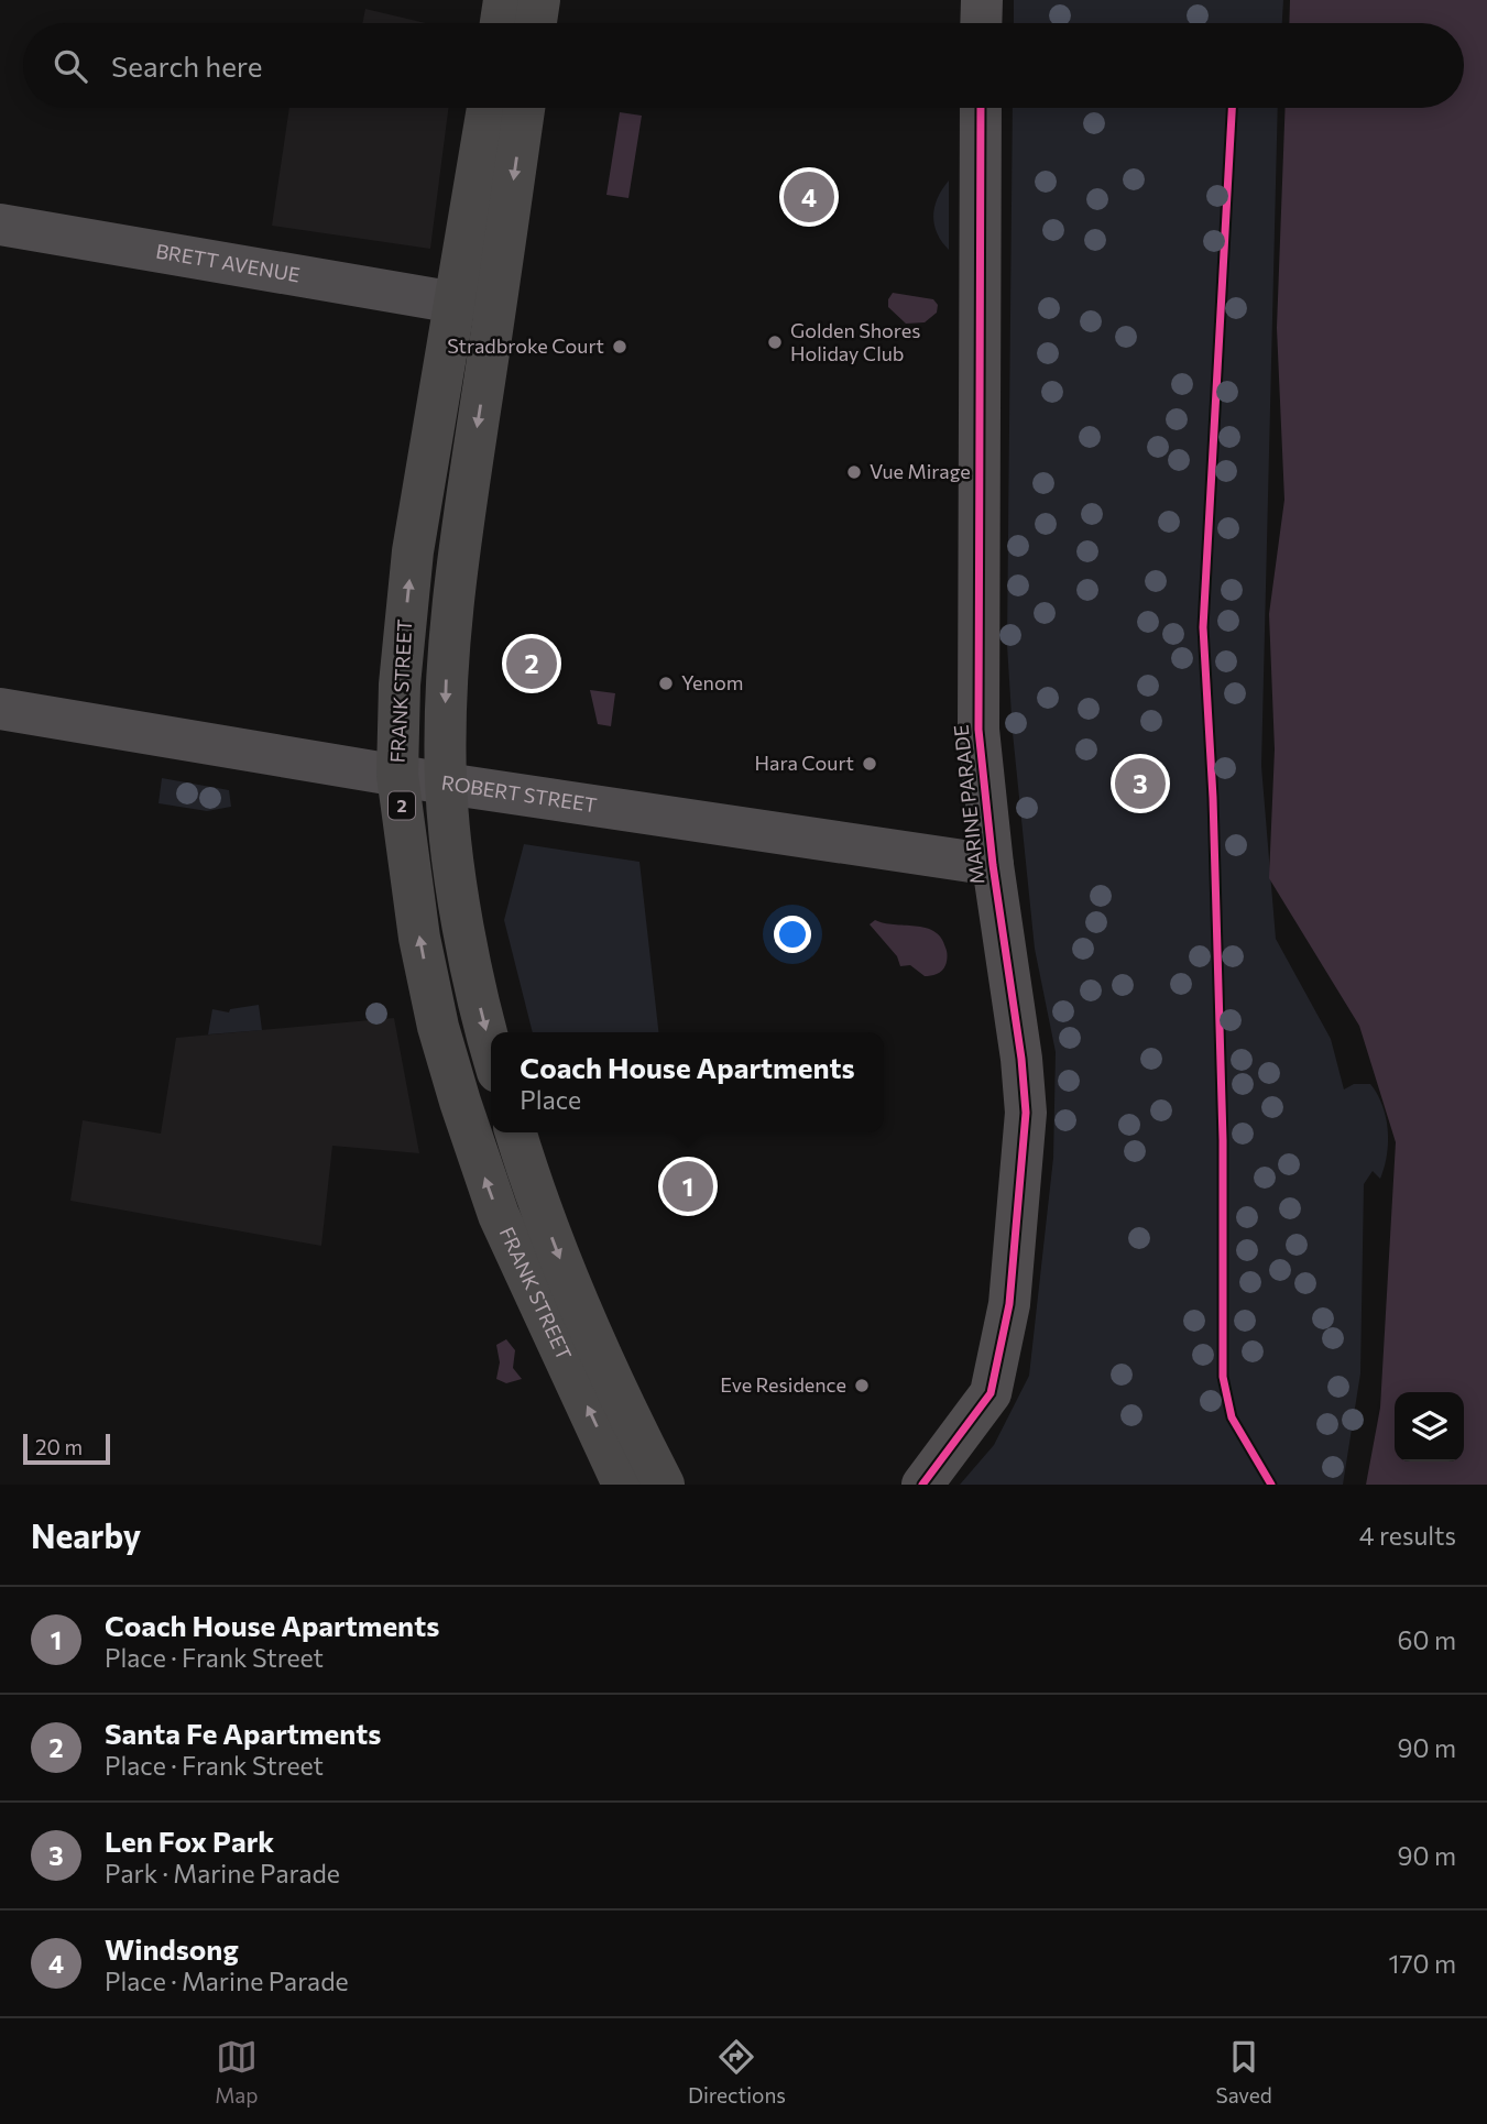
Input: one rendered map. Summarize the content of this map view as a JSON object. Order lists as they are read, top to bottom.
{
  "streets": {
    "highway": ["FRANK STREET", "2"],
    "street": ["BRETT AVENUE", "ROBERT STREET", "MARINE PARADE"]
  },
  "crossings": [
    ["BRETT AVENUE", "FRANK STREET"],
    ["FRANK STREET", "ROBERT STREET"],
    ["ROBERT STREET", "MARINE PARADE"]
  ],
  "places": [
    "Golden Shores Holiday Club",
    "Stradbroke Court",
    "Vue Mirage",
    "Yenom",
    "Hara Court",
    "Eve Residence"
  ],
  "scale_bar": "20 m",
  "page": {
    "search": "Search here",
    "pins": [
      "4",
      "2",
      "3",
      "1"
    ],
    "popup": ["Coach House Apartments", "Place"],
    "scale": "20 m",
    "heading": ["Nearby", "4 results"],
    "list": [
      {
        "mark": "1",
        "name": "Coach House Apartments",
        "note": "Place · Frank Street",
        "value": "60 m"
      },
      {
        "mark": "2",
        "name": "Santa Fe Apartments",
        "note": "Place · Frank Street",
        "value": "90 m"
      },
      {
        "mark": "3",
        "name": "Len Fox Park",
        "note": "Park · Marine Parade",
        "value": "90 m"
      },
      {
        "mark": "4",
        "name": "Windsong",
        "note": "Place · Marine Parade",
        "value": "170 m"
      }
    ],
    "nav": ["Map", "Directions", "Saved"]
  }
}
